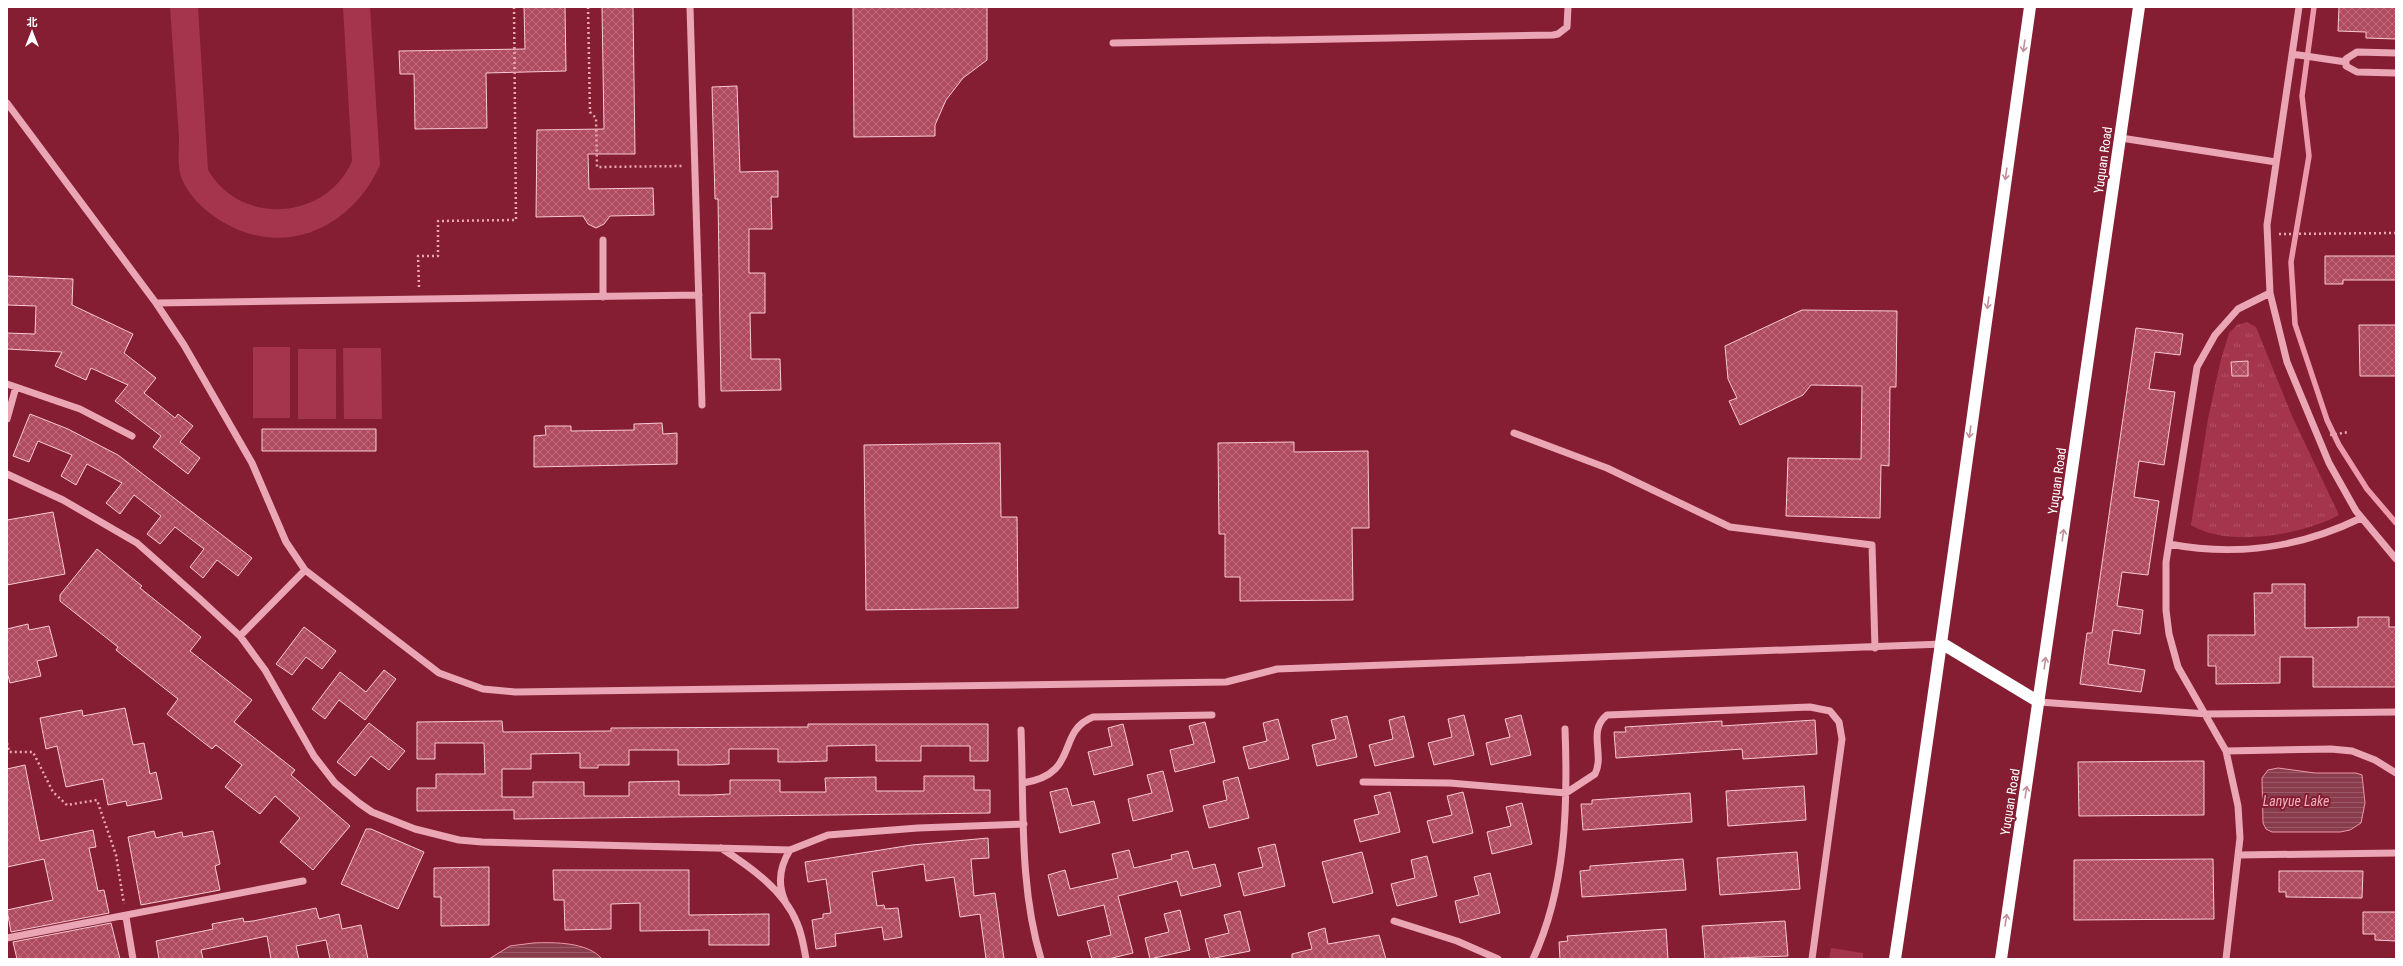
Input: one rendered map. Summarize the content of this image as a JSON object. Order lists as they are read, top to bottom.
{
  "streets": {
    "highway": ["Yuquan Road"]
  },
  "water": ["Lanyue Lake"],
  "north": "top"
}
